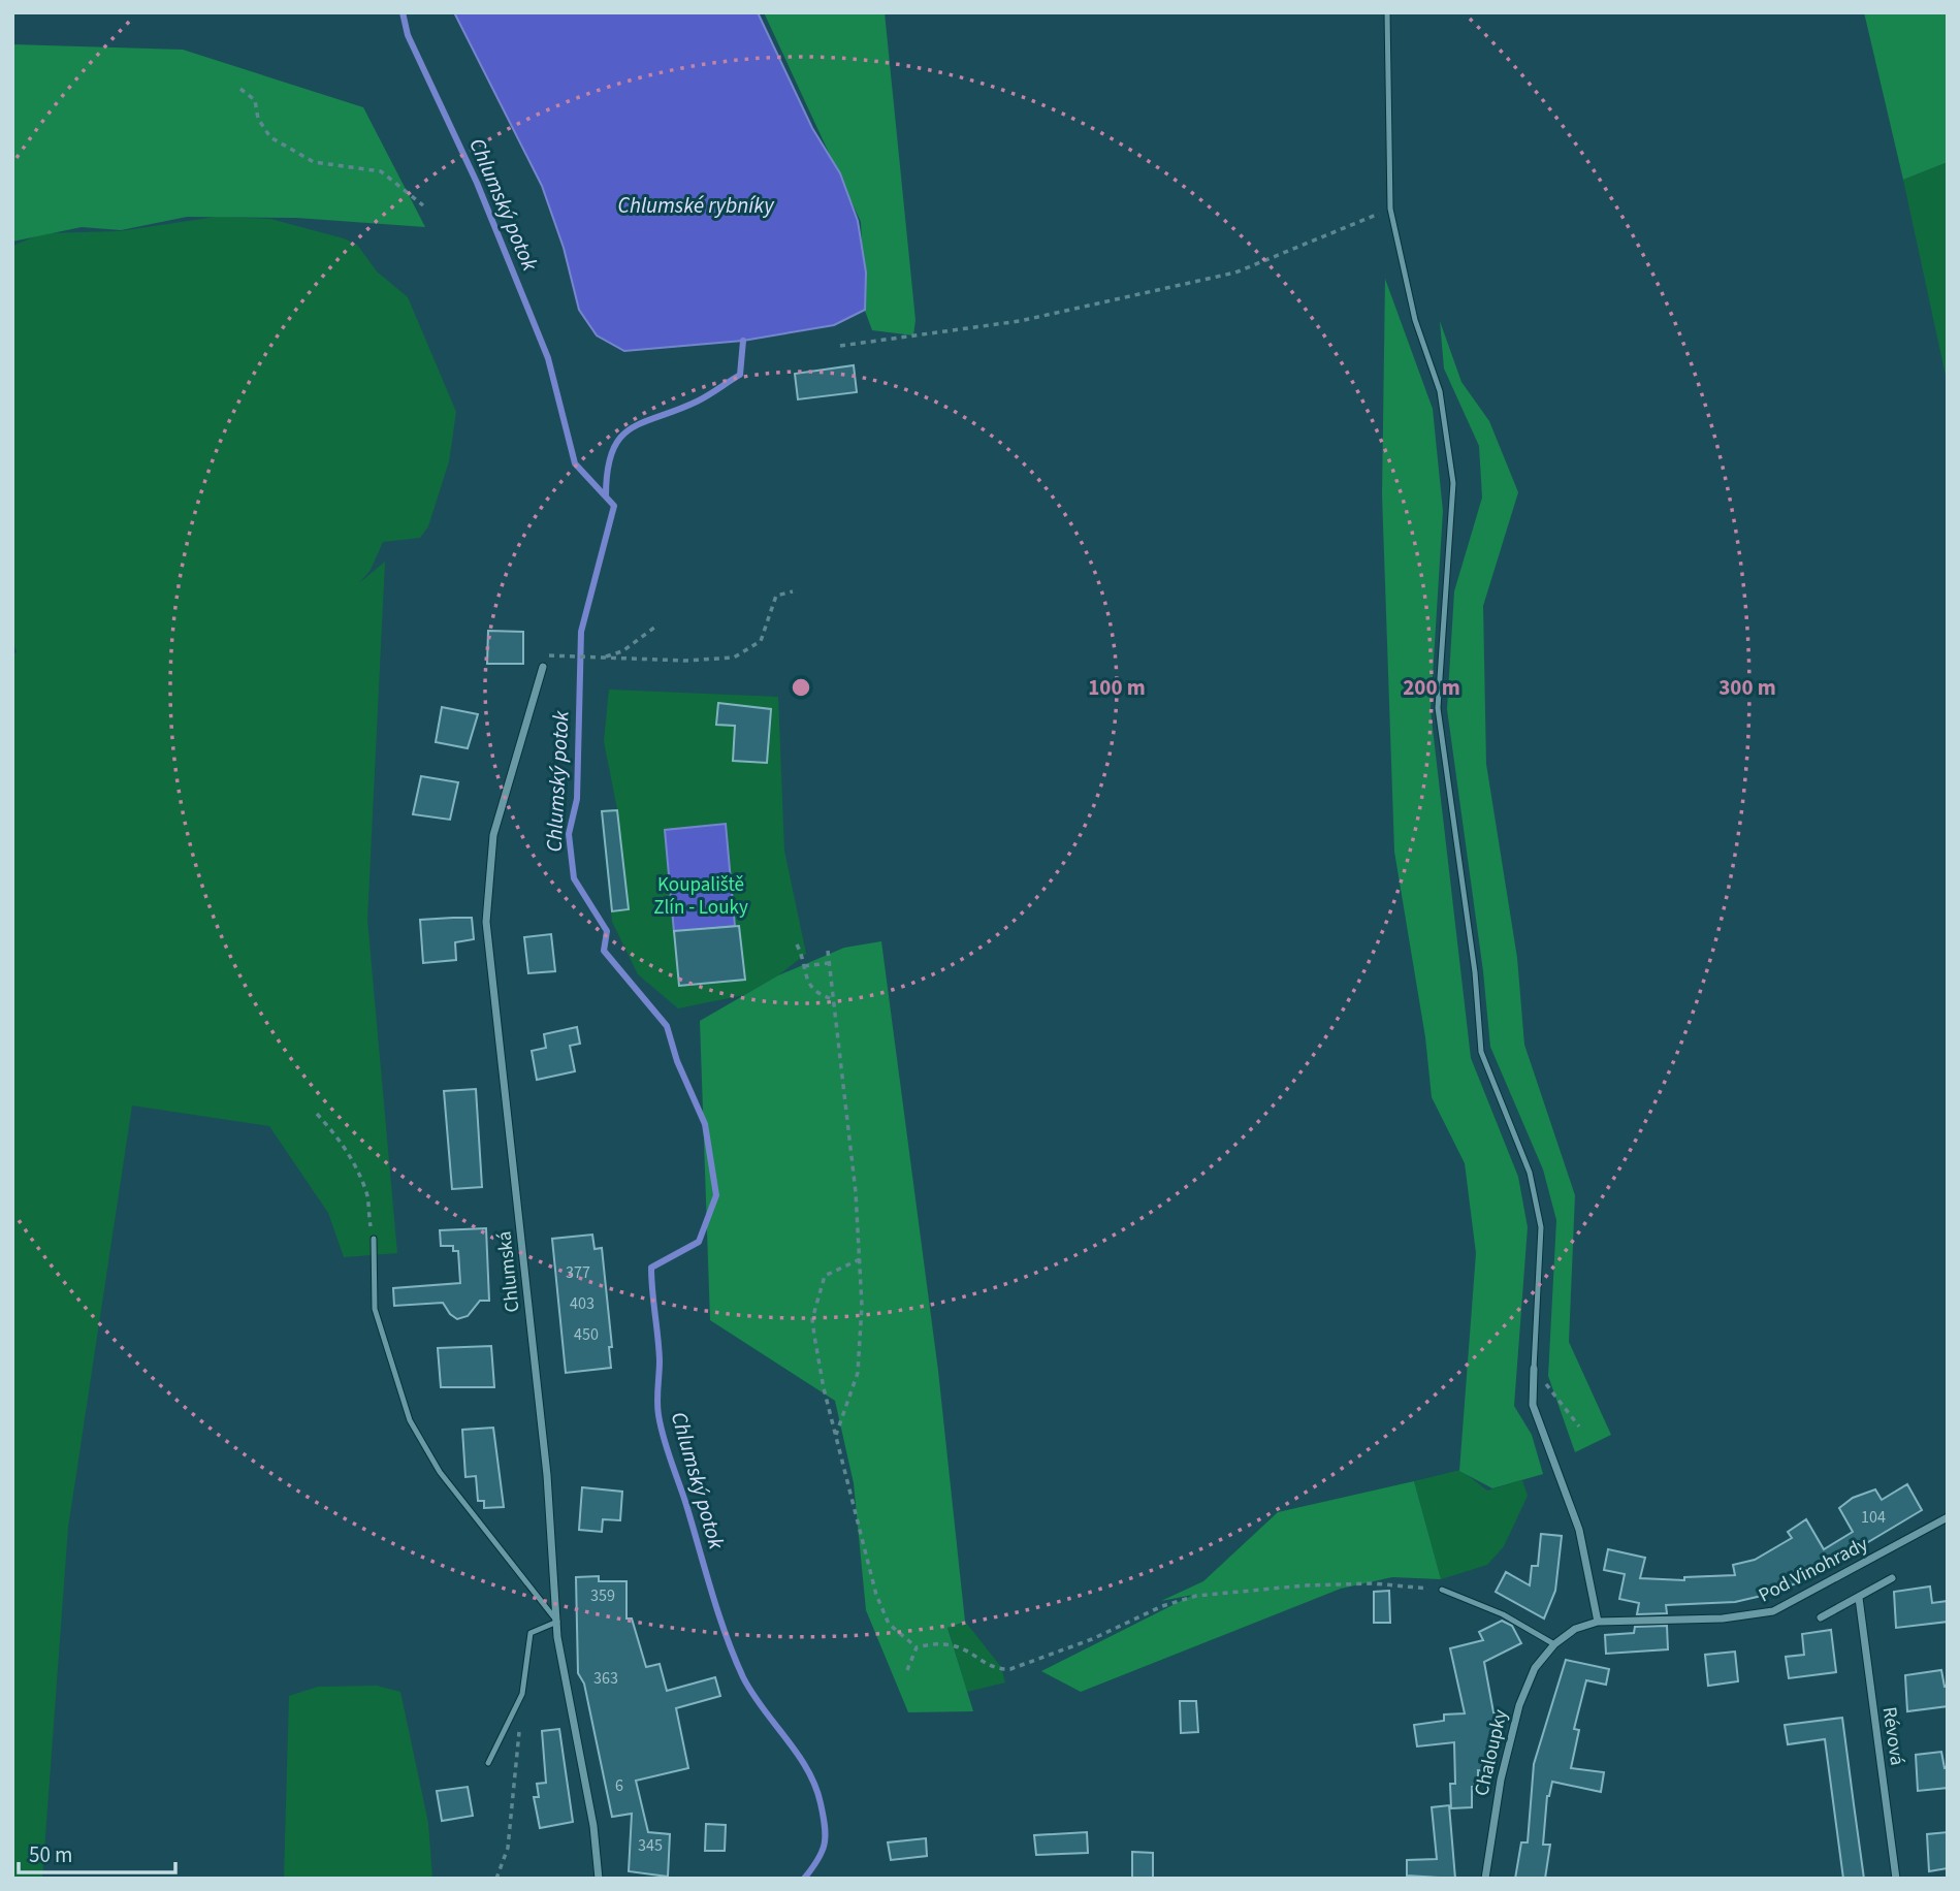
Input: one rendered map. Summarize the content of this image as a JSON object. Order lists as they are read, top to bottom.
{
  "streets": {
    "street": [
      "Chlumská",
      "Pod Vinohrady",
      "Révová",
      "Chaloupky"
    ]
  },
  "crossings": [
    ["Pod Vinohrady", "Chaloupky"]
  ],
  "water": ["Chlumský potok", "Chlumské rybníky"],
  "parks": ["Koupaliště Zlín - Louky"],
  "house_numbers": [
    "377",
    "403",
    "450",
    "104",
    "359",
    "363",
    "6",
    "345"
  ],
  "scale_bar": "50 m",
  "rings": ["100 m", "200 m", "300 m"]
}
